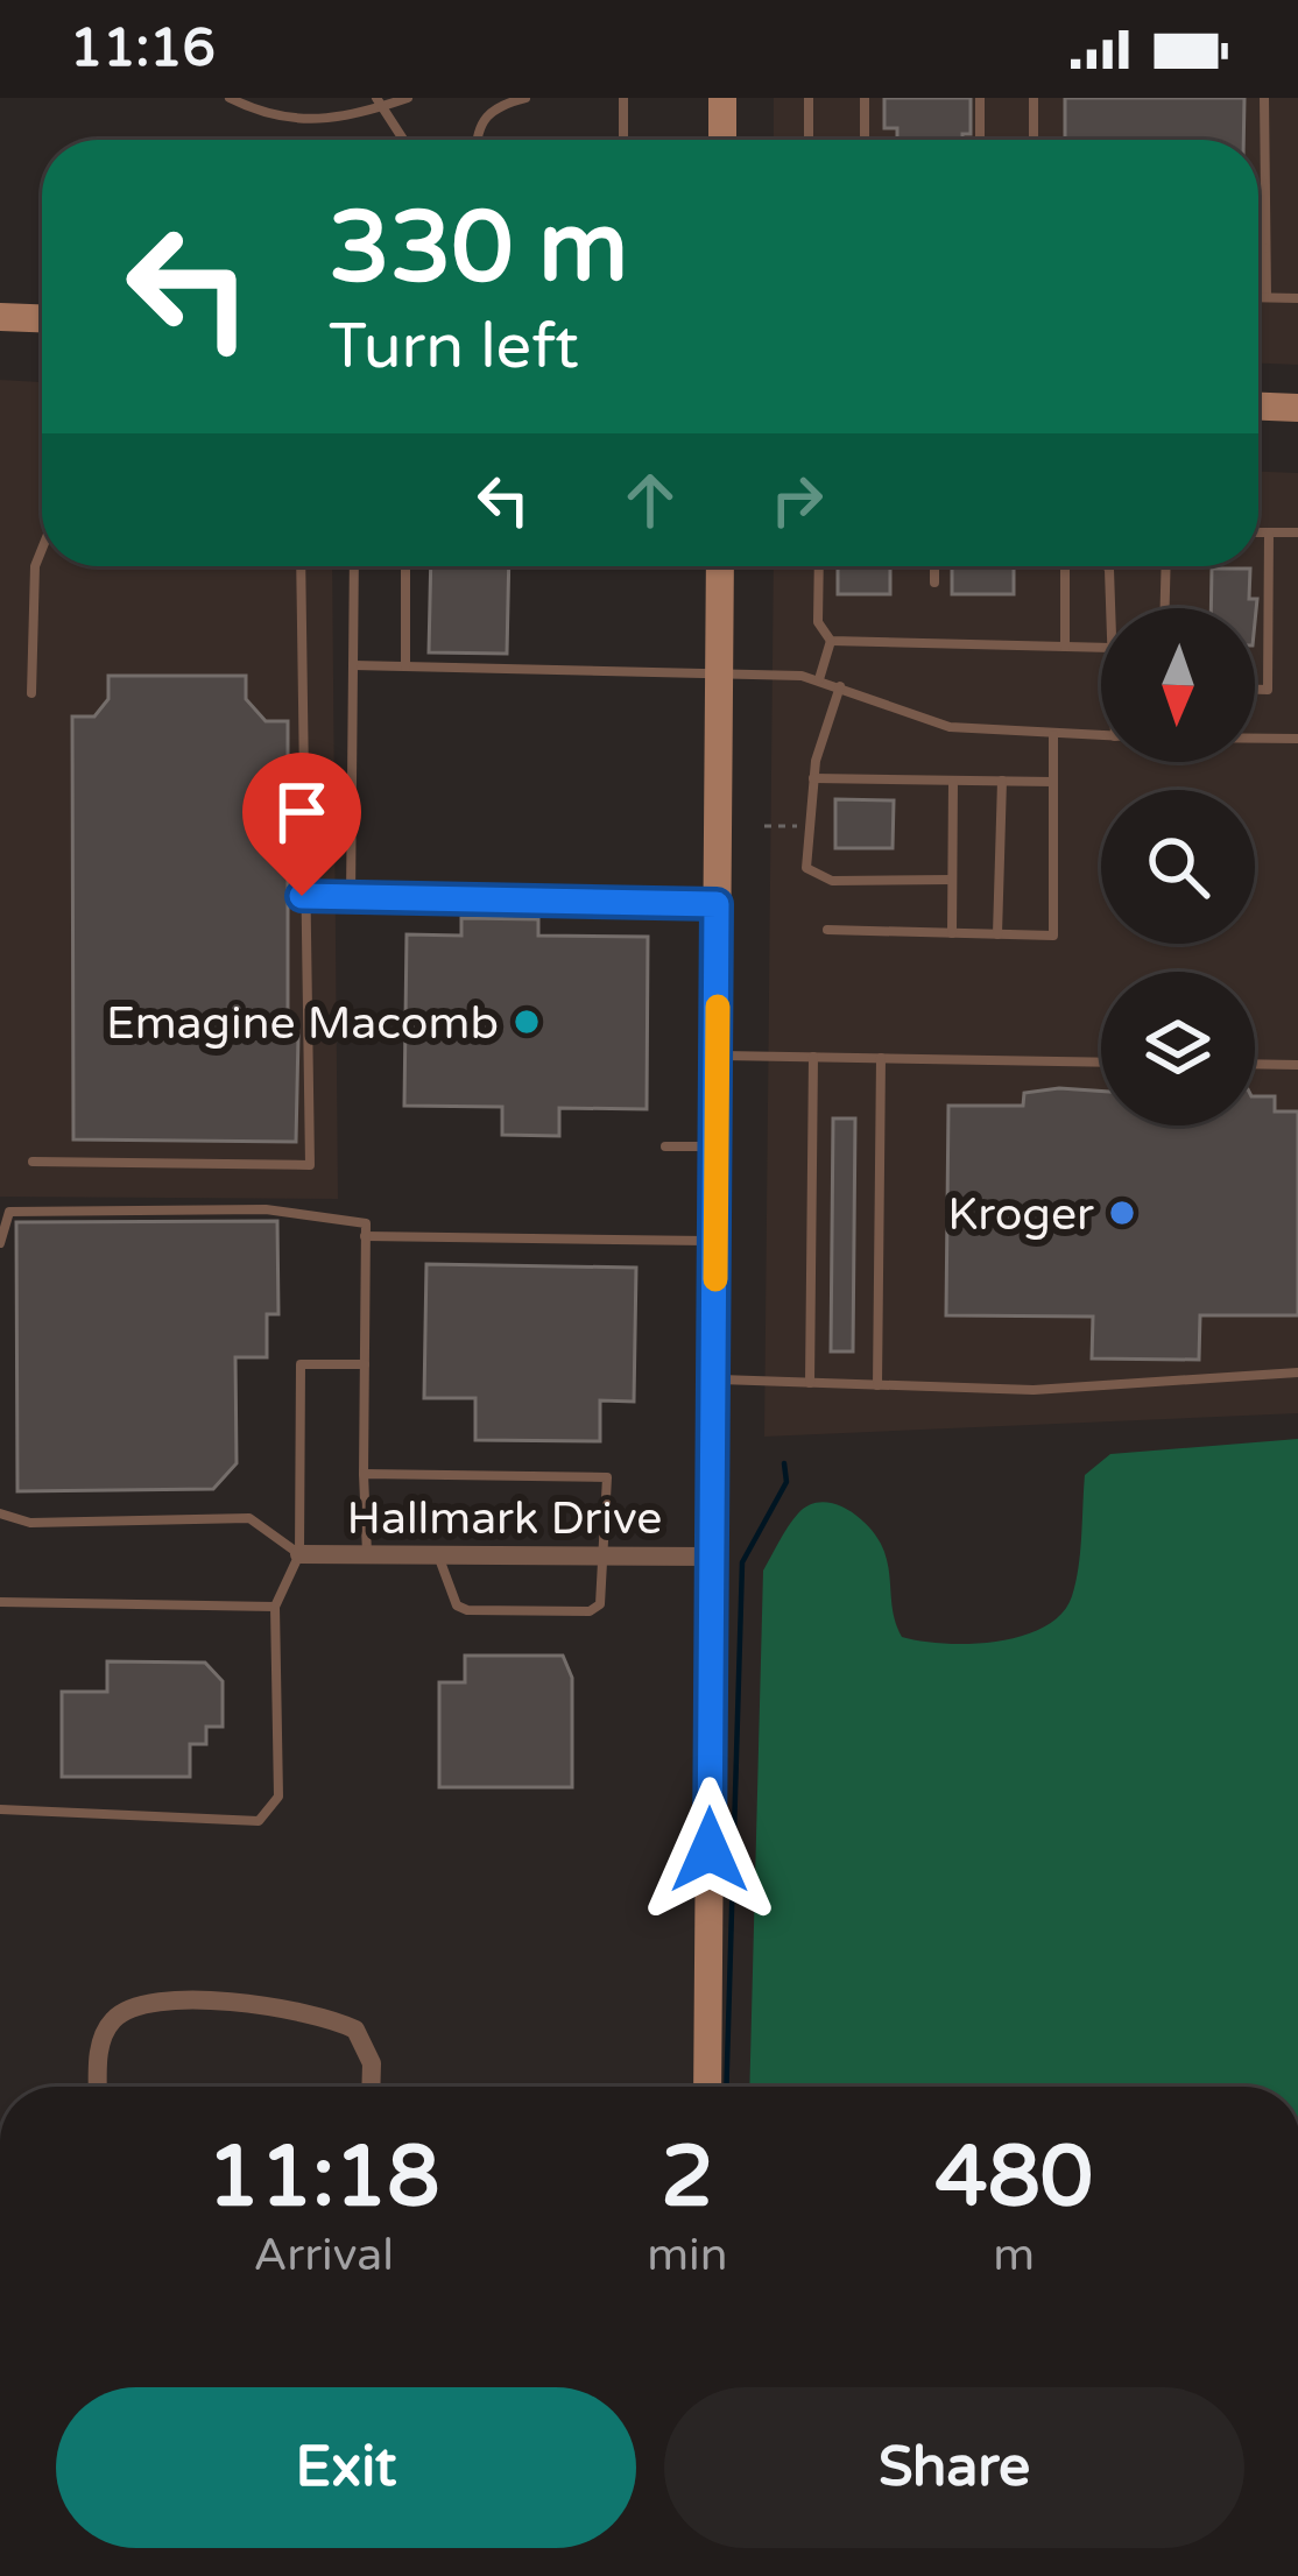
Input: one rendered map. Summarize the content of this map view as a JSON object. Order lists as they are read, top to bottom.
{
  "streets": {
    "street": ["Hallmark Drive"]
  },
  "places": ["Emagine Macomb", "Kroger"],
  "north": "bottom",
  "page": {
    "status": "11:16",
    "turn": ["330 m", "Turn left"],
    "eta": [
      "11:18",
      "Arrival",
      "2",
      "min",
      "480",
      "m"
    ],
    "buttons": ["Exit", "Share"]
  }
}
